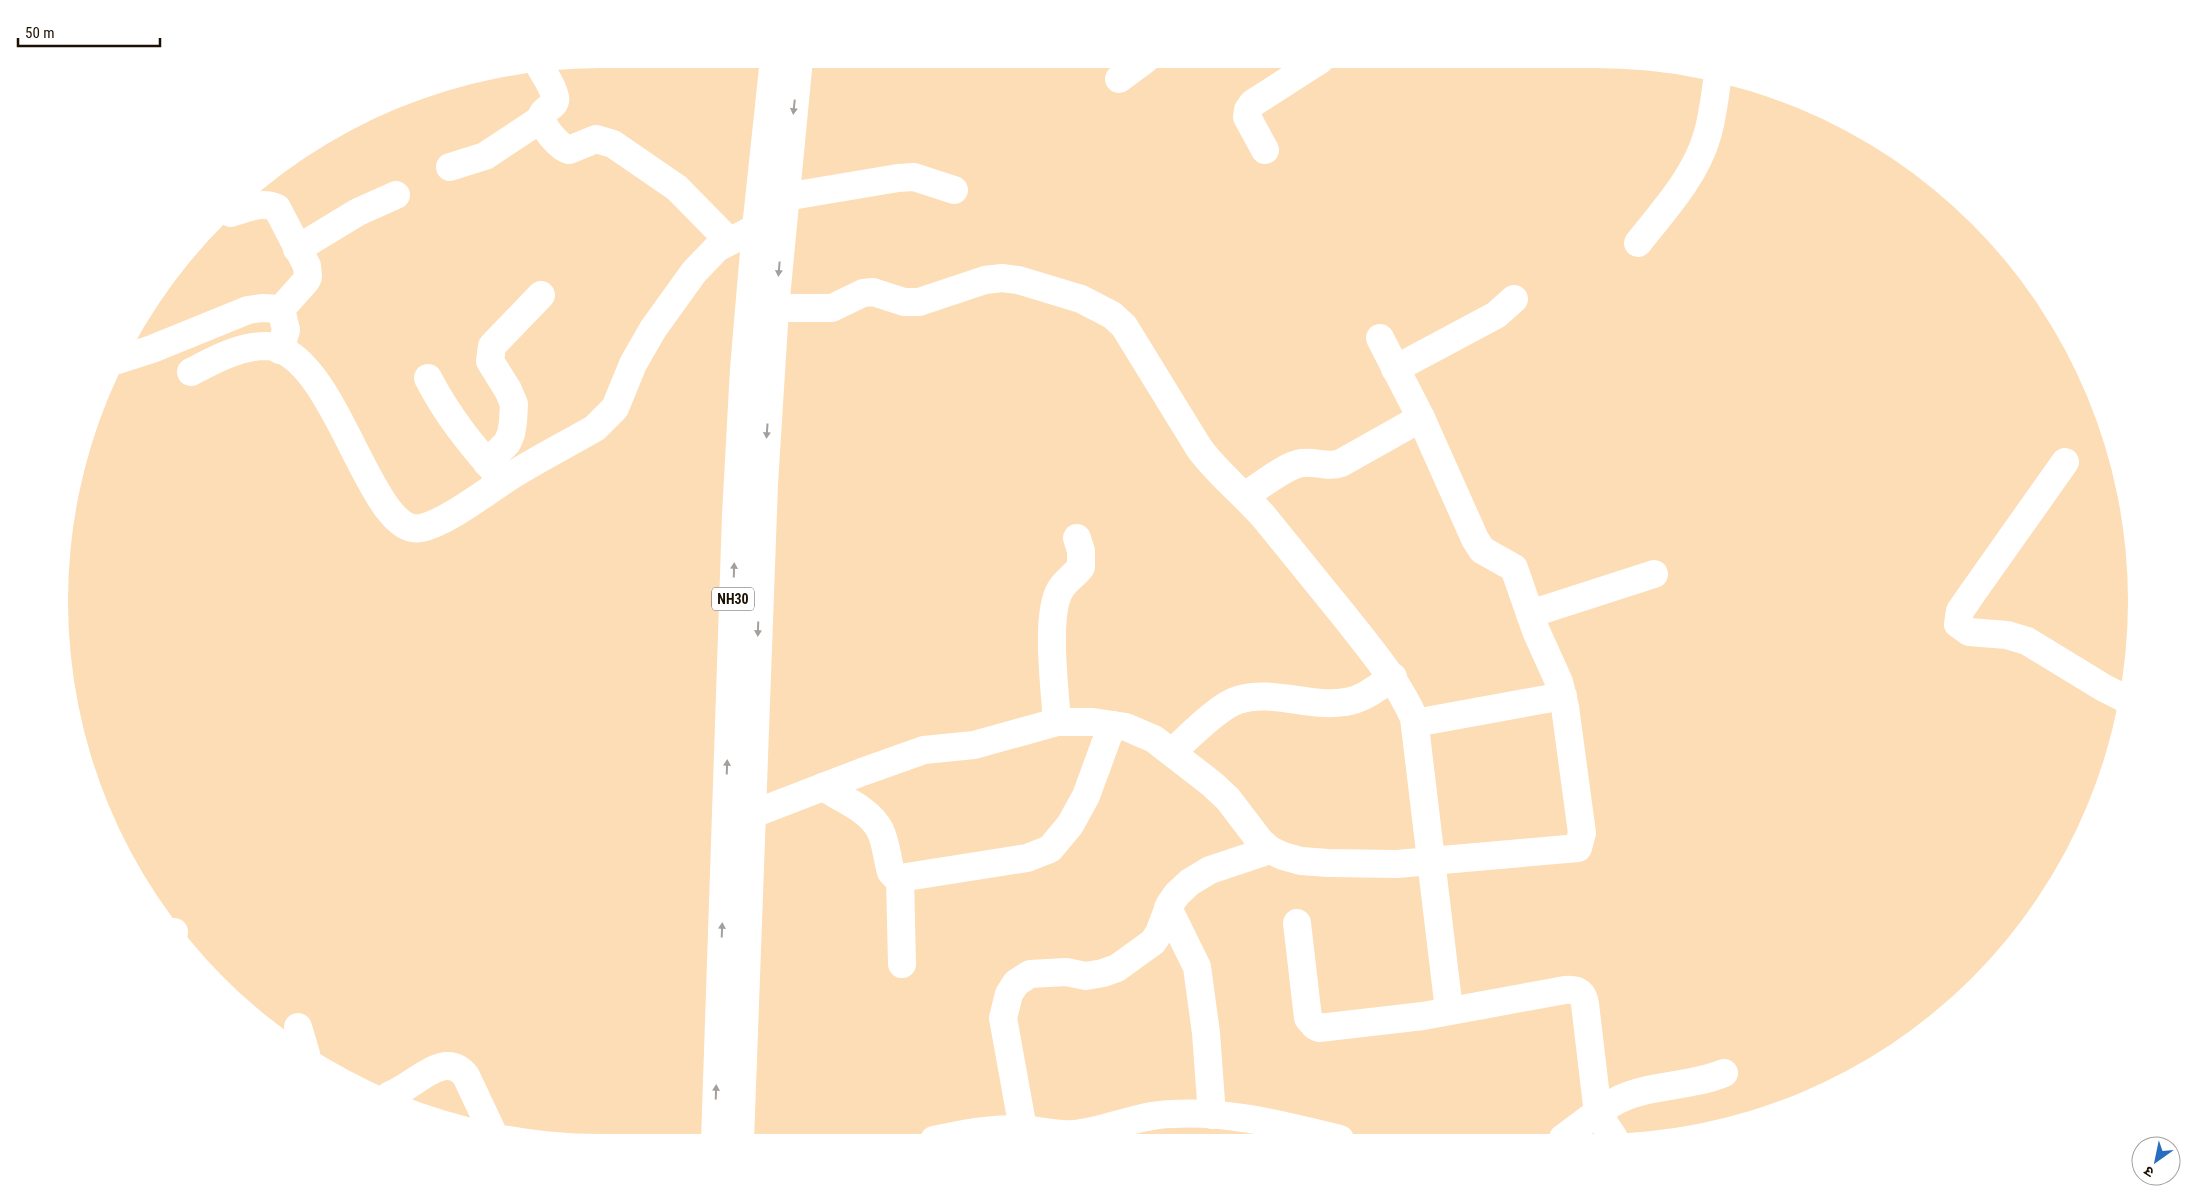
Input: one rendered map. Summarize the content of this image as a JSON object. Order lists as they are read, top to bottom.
{
  "streets": {
    "main road": ["NH30"]
  },
  "scale_bar": "50 m",
  "north": "bottom left"
}
